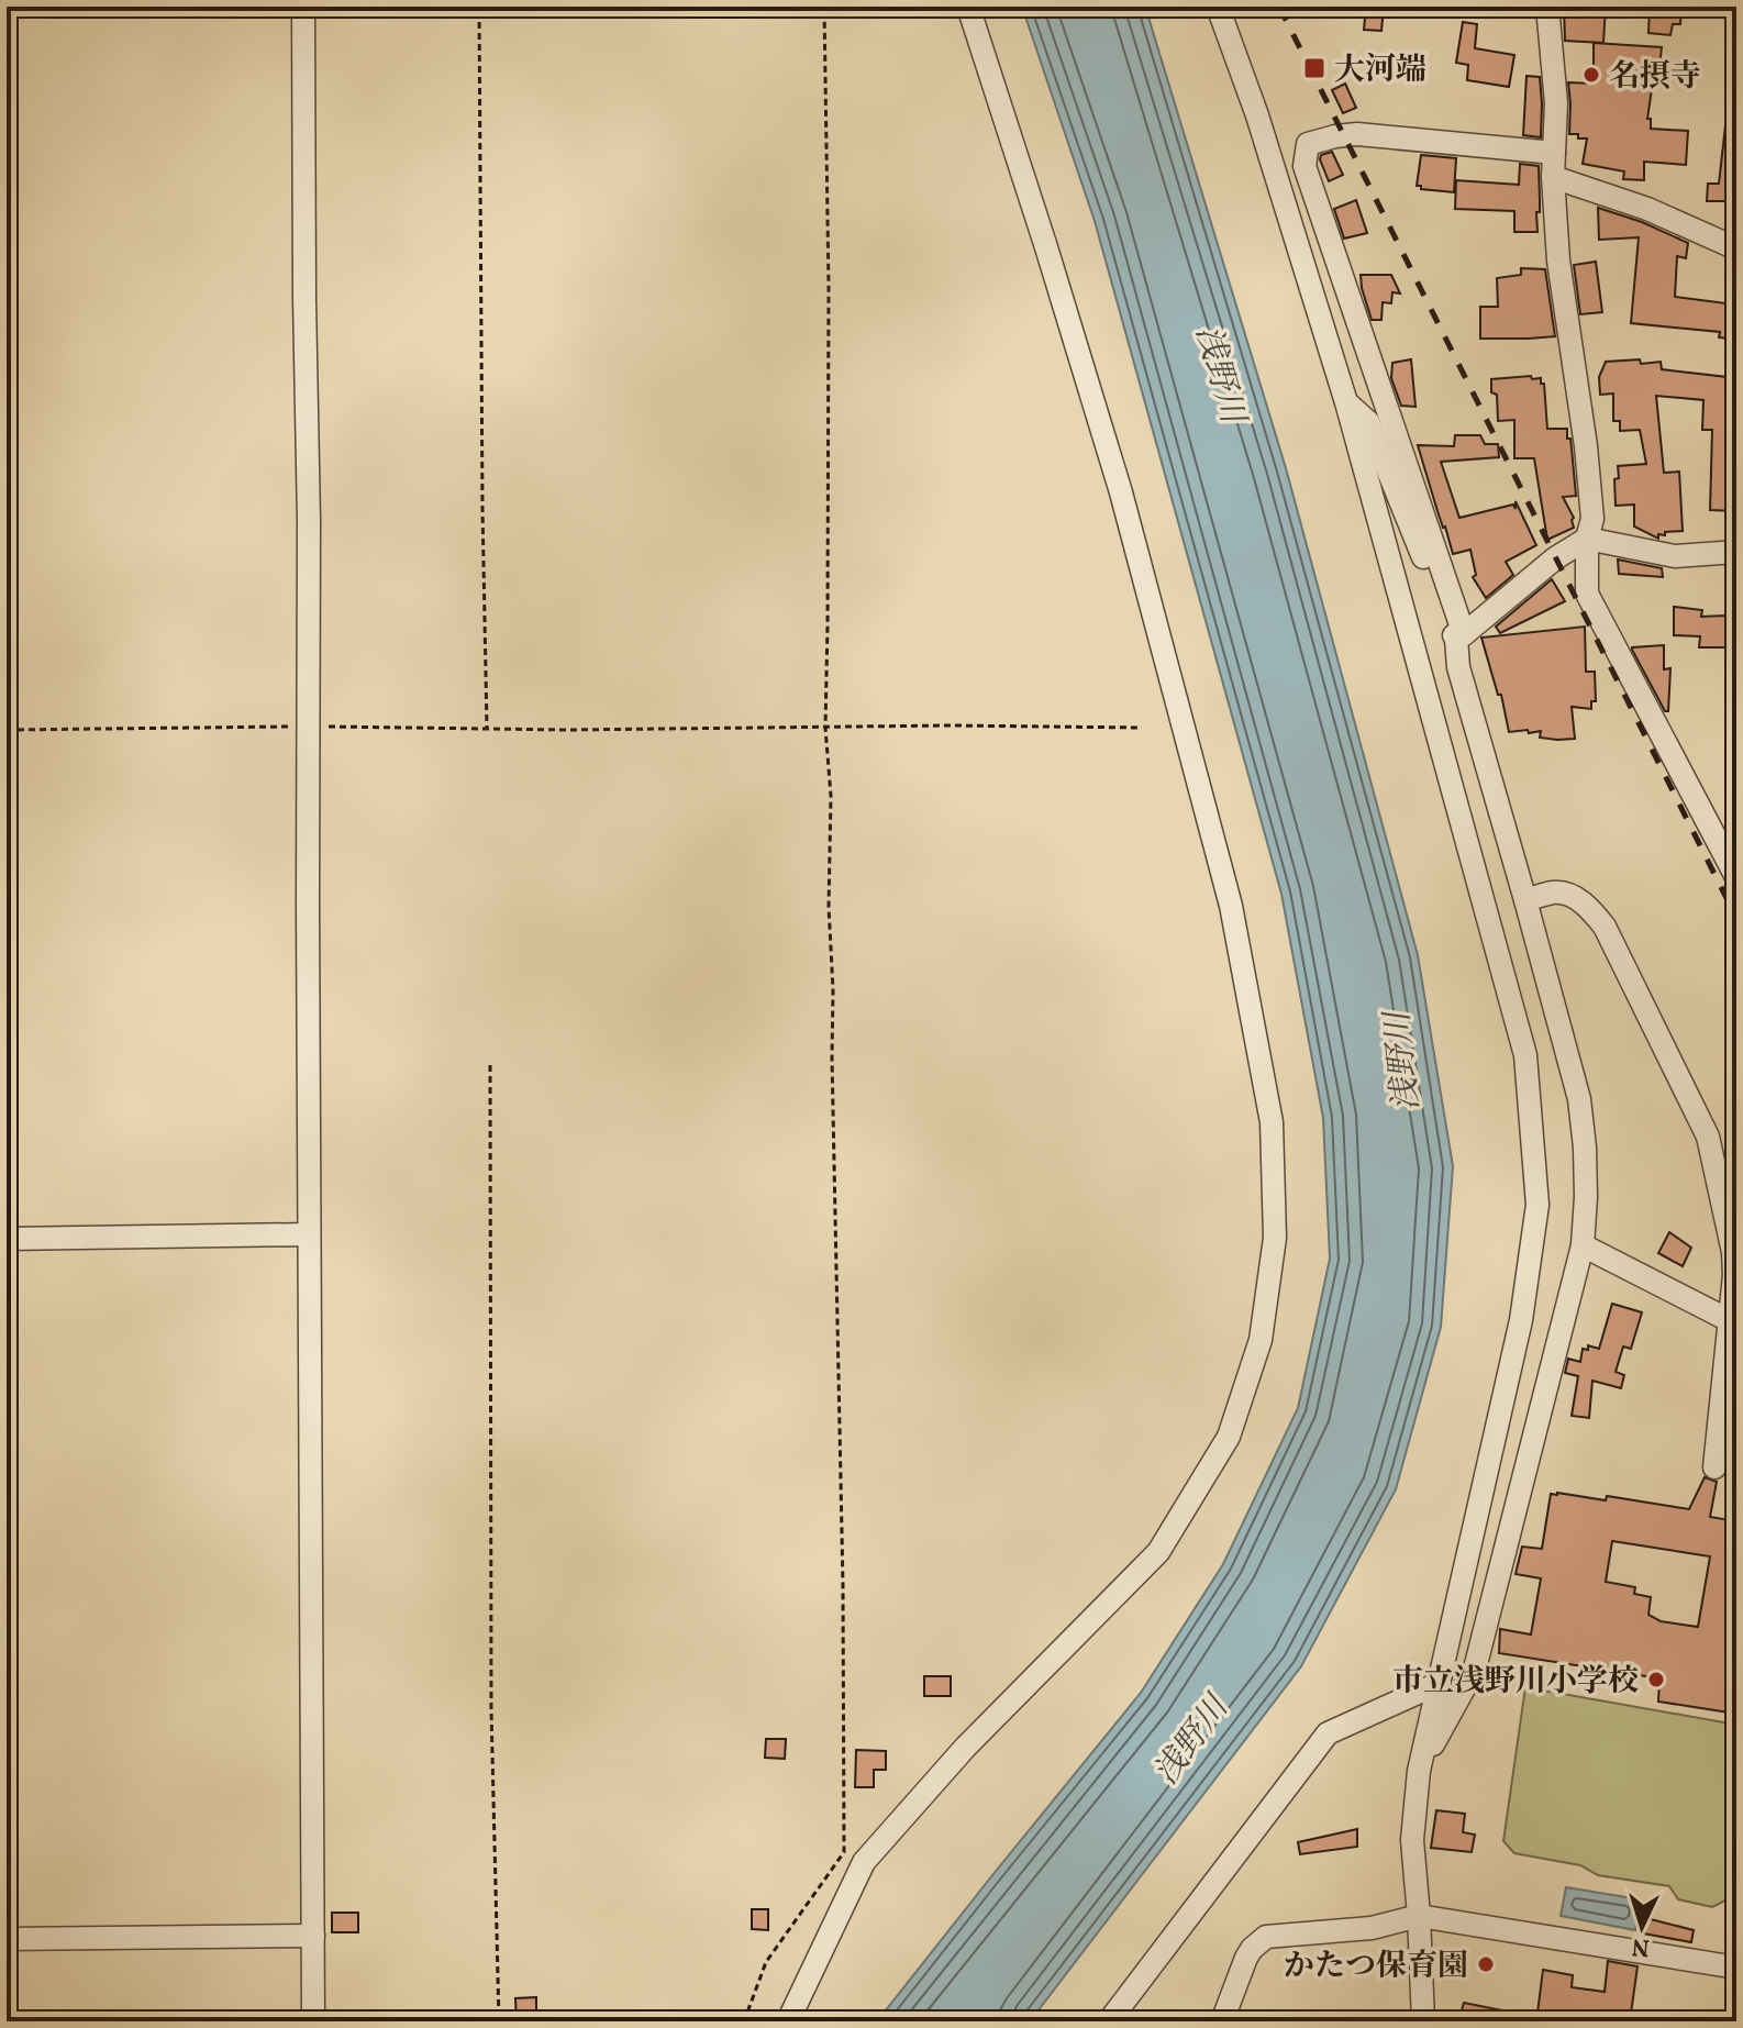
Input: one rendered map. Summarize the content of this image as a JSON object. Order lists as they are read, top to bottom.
{
  "water": ["浅野川"],
  "places": {
    "transit": ["大河端"],
    "other": ["名摂寺", "市立浅野川小学校", "かたつ保育園"]
  },
  "north": "bottom"
}
